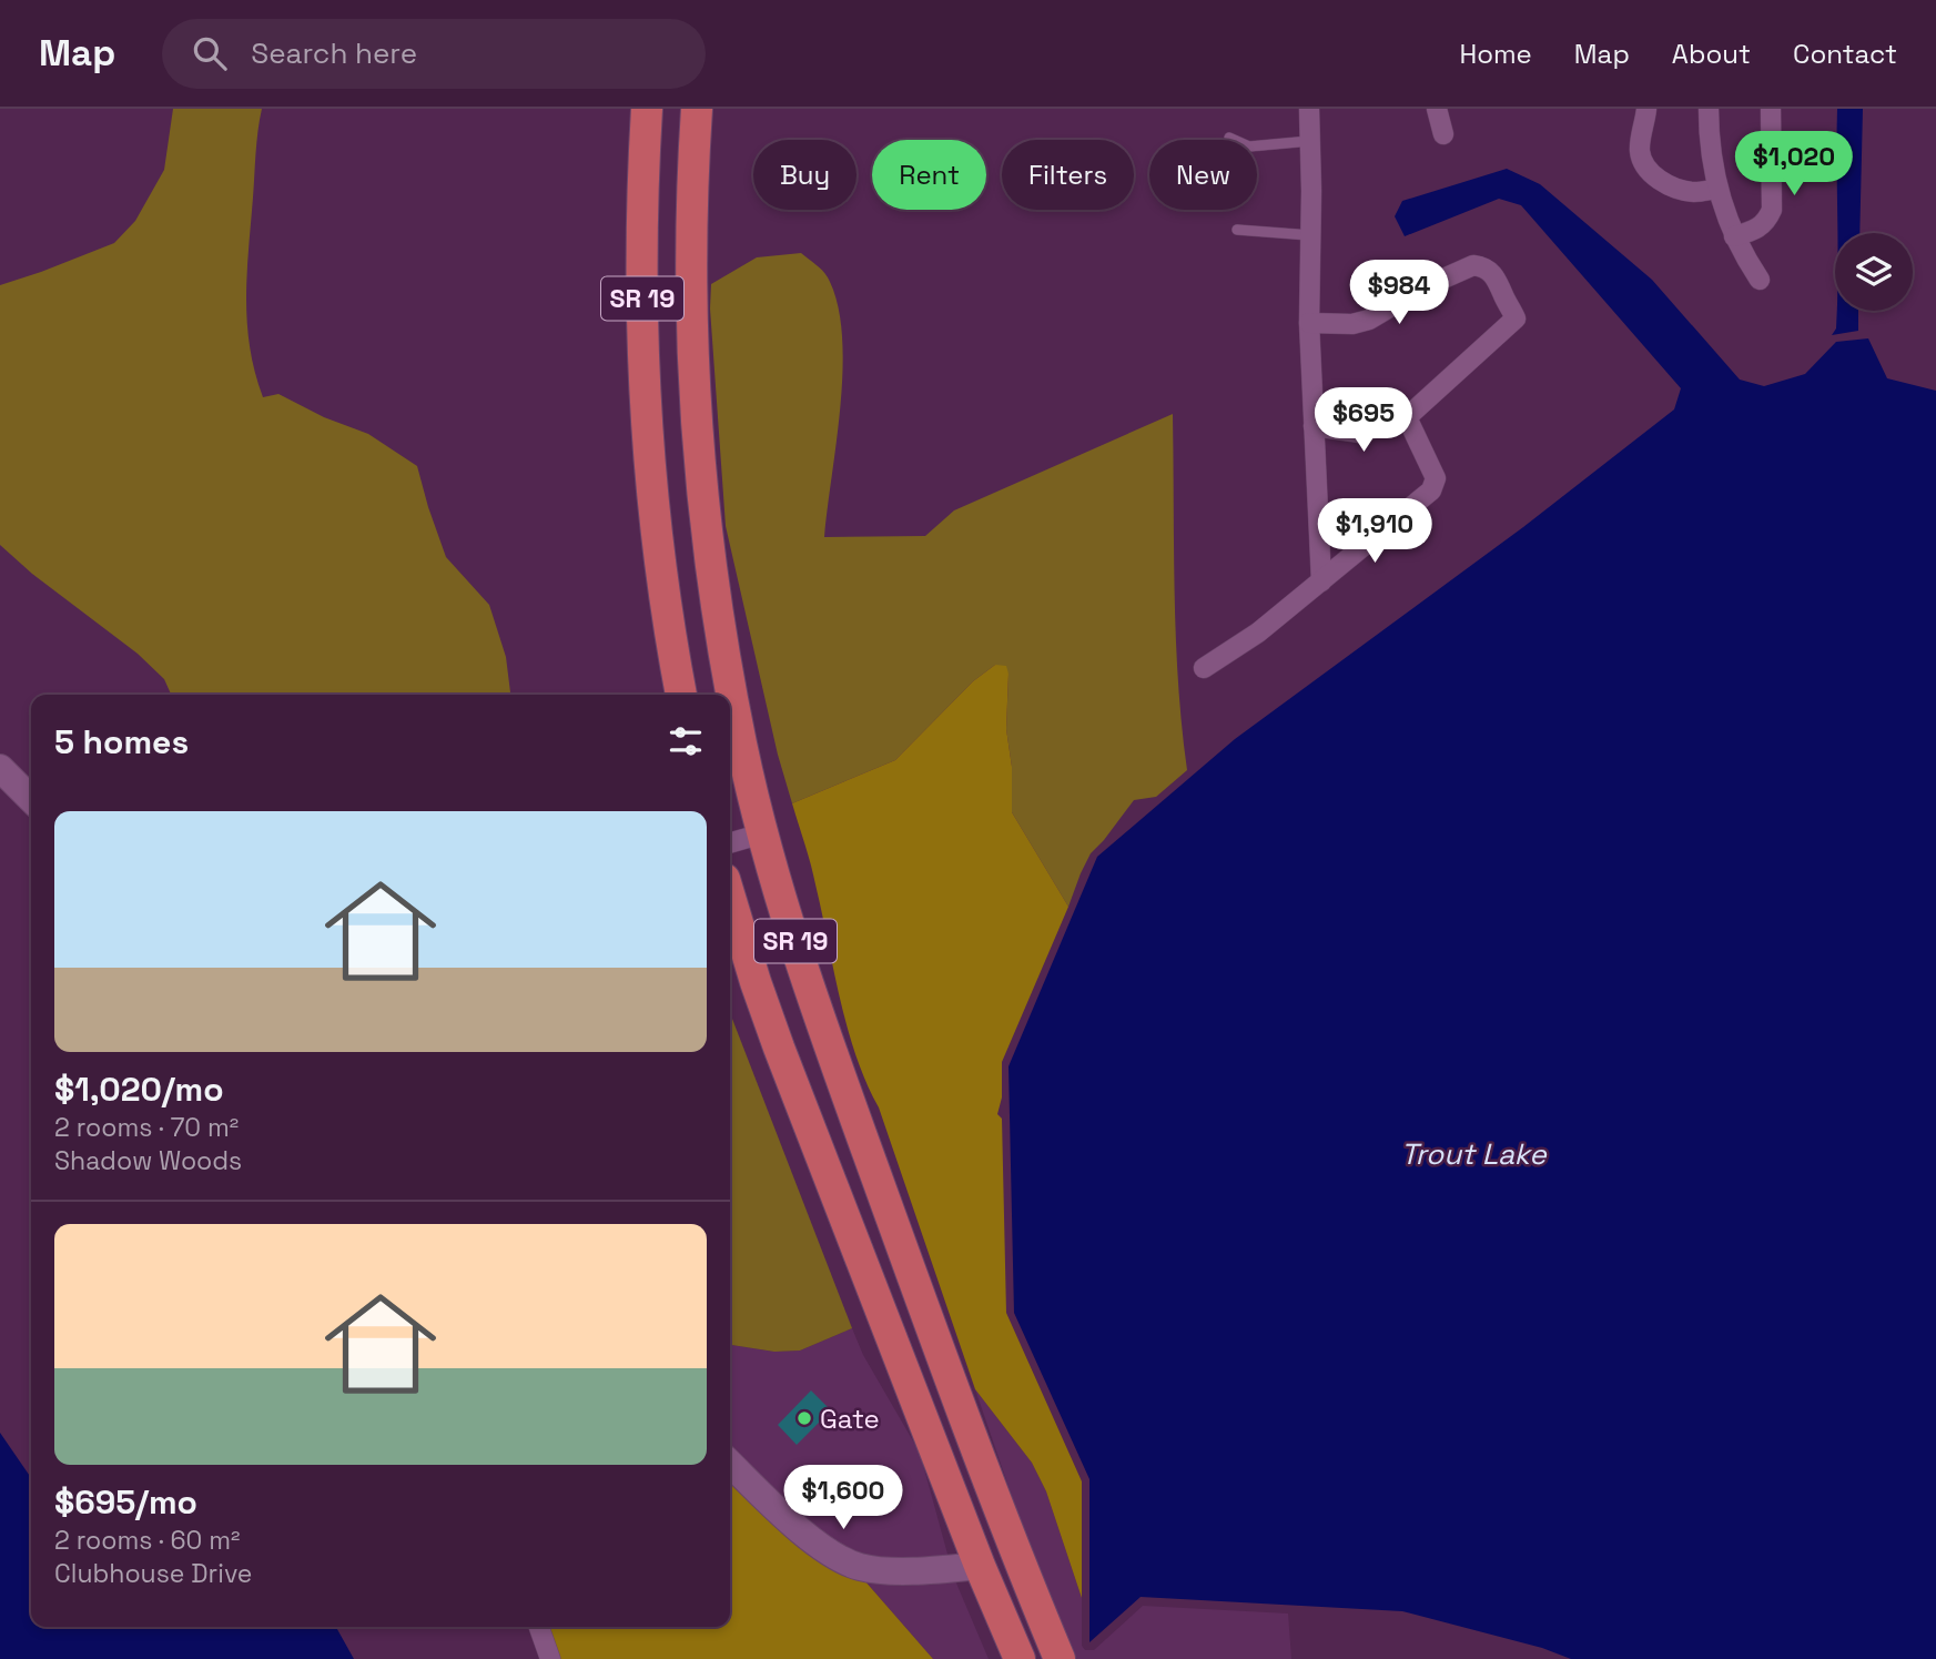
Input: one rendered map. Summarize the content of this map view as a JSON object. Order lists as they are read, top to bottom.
{
  "streets": {
    "main road": ["SR 19"]
  },
  "water": ["Trout Lake"],
  "places": ["Gate"],
  "page": {
    "header": "Map",
    "search": "Search here",
    "nav": [
      "Home",
      "Map",
      "About",
      "Contact"
    ],
    "price": [
      "$1,020",
      "$984",
      "$695",
      "$1,910",
      "$1,600"
    ],
    "chip": [
      "Buy",
      "Rent",
      "Filters",
      "New"
    ],
    "heading": "5 homes",
    "list": [
      {
        "name": "$1,020/mo",
        "note": "2 rooms · 70 m² · Shadow Woods"
      },
      {
        "name": "$695/mo",
        "note": "2 rooms · 60 m² · Clubhouse Drive"
      }
    ]
  }
}
